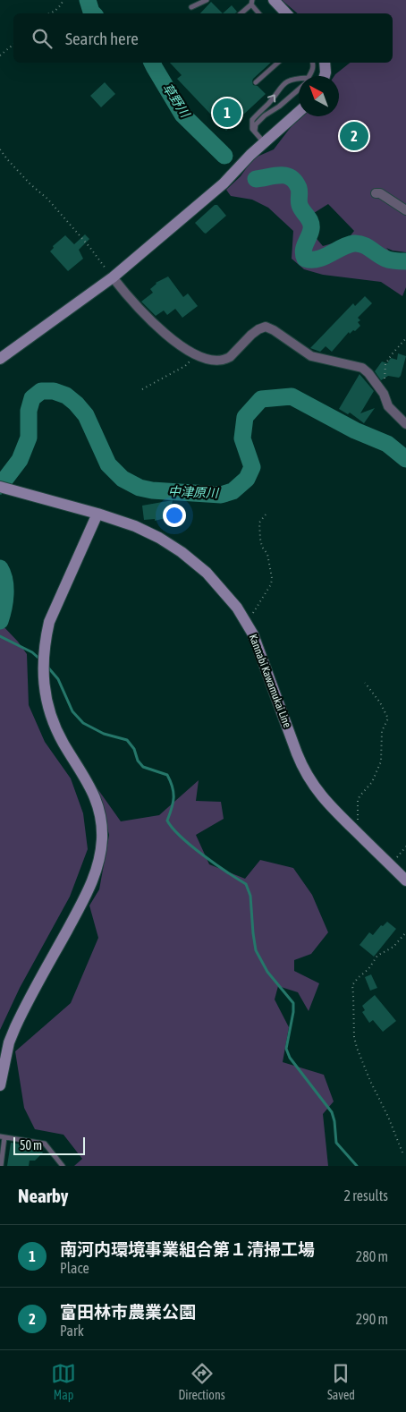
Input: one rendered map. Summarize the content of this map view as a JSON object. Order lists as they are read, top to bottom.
{
  "streets": {
    "street": ["Kannabi Kawamukai Line"]
  },
  "water": ["草野川", "中津原川"],
  "scale_bar": "50 m",
  "north": "top left",
  "page": {
    "search": "Search here",
    "pins": ["1", "2"],
    "scale": "50 m",
    "heading": ["Nearby", "2 results"],
    "list": [
      {
        "mark": "1",
        "name": "南河内環境事業組合第１清掃工場",
        "note": "Place",
        "value": "280 m"
      },
      {
        "mark": "2",
        "name": "富田林市農業公園",
        "note": "Park",
        "value": "290 m"
      }
    ],
    "nav": ["Map", "Directions", "Saved"]
  }
}
